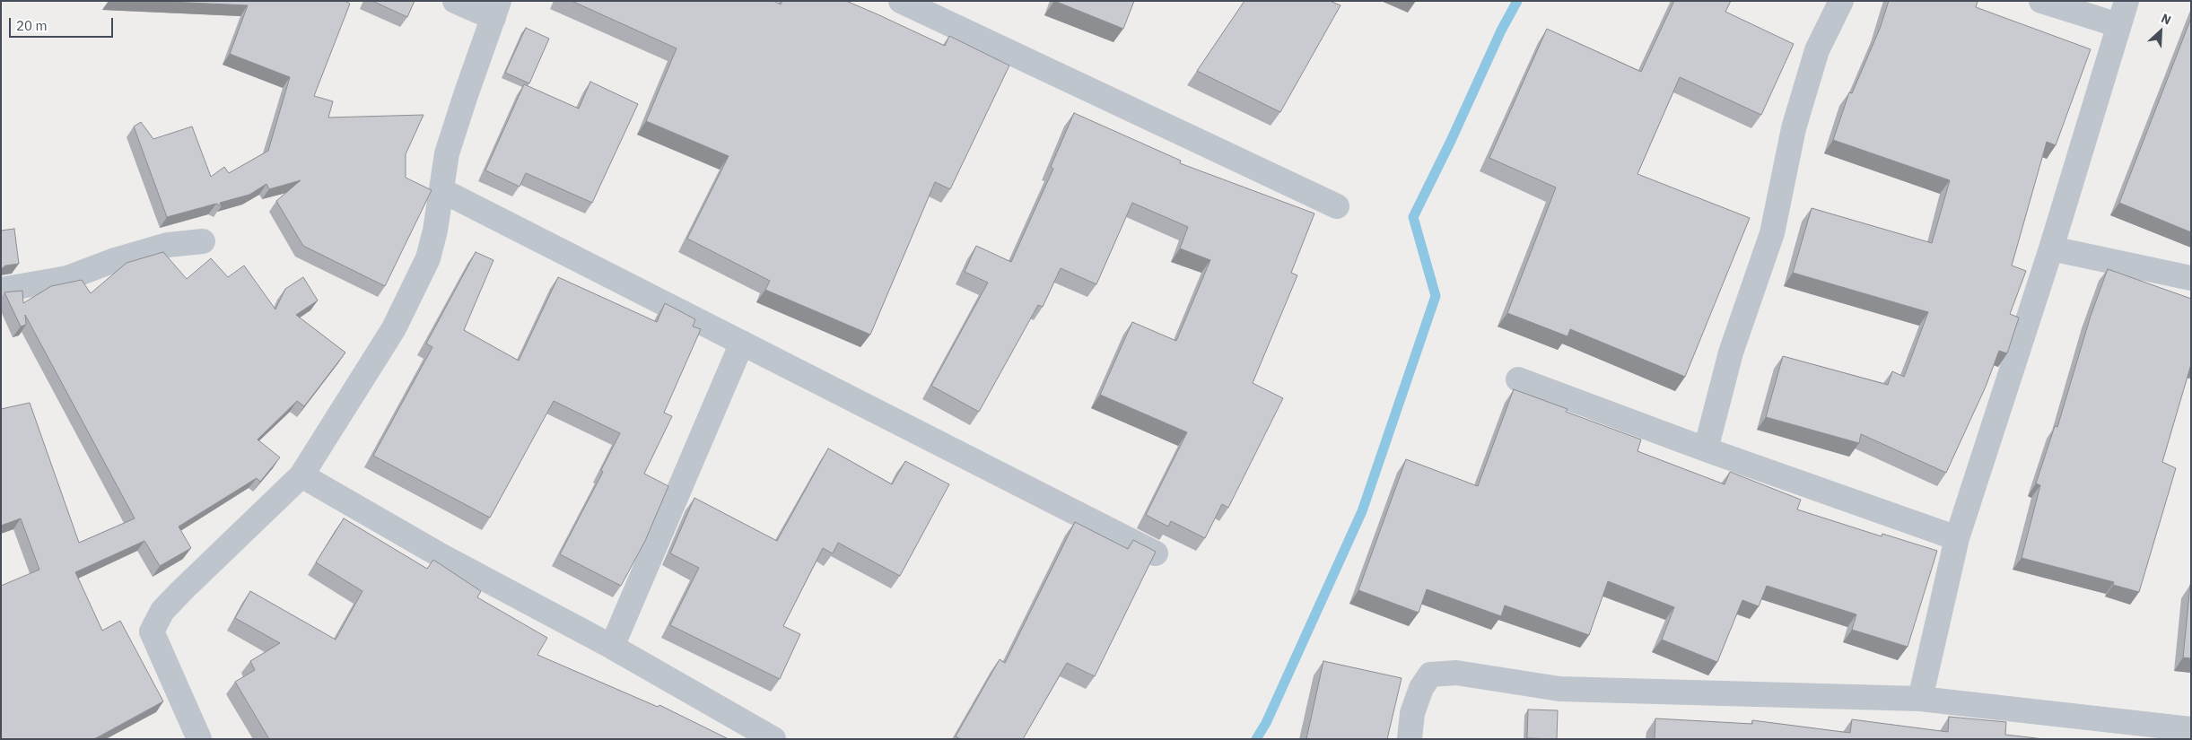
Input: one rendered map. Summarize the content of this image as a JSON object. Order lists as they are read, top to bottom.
{
  "scale_bar": "20 m",
  "north": "top right"
}
